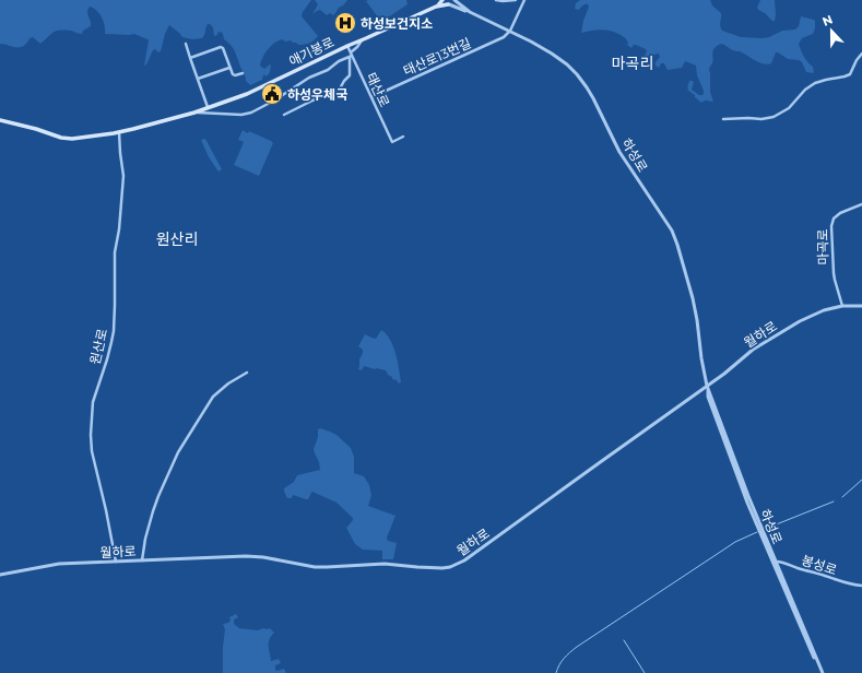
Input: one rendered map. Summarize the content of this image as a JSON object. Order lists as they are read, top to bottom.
{
  "streets": {
    "main road": ["애기봉로"],
    "street": [
      "태산로13번길",
      "태산로",
      "하성로",
      "마곡로",
      "월하로",
      "원산로",
      "봉성로"
    ]
  },
  "crossings": [
    ["애기봉로", "태산로"],
    ["애기봉로", "원산로"],
    ["태산로13번길", "태산로"],
    ["태산로13번길", "하성로"],
    ["하성로", "월하로"],
    ["하성로", "봉성로"],
    ["마곡로", "월하로"],
    ["월하로", "원산로"]
  ],
  "districts": ["마곡리", "원산리"],
  "places": {
    "hospital": ["하성보건지소"],
    "public building": ["하성우체국"]
  },
  "north": "top"
}
